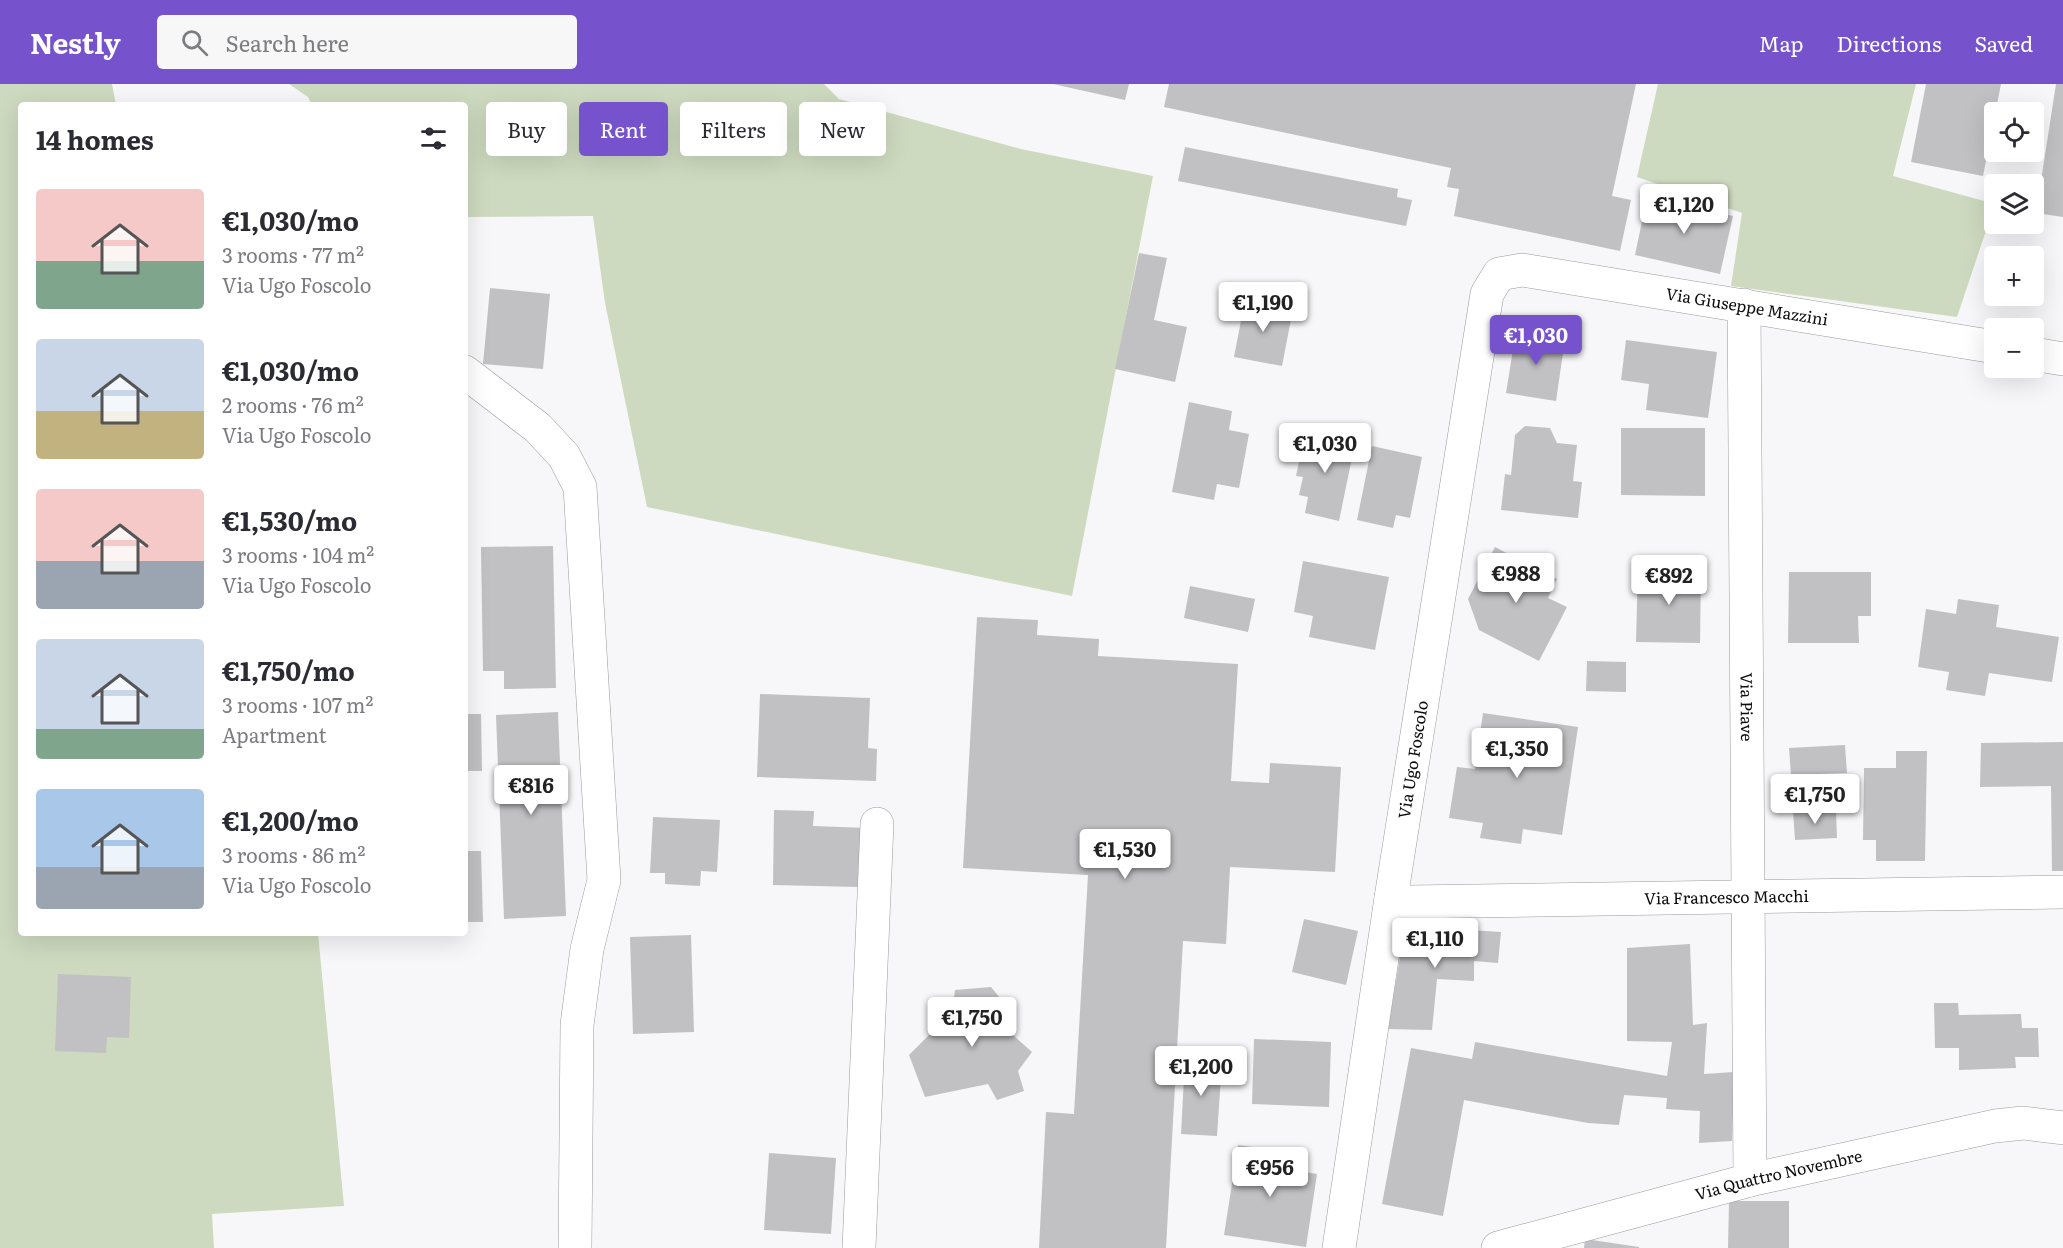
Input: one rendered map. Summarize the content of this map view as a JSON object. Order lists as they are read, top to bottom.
{
  "streets": {
    "street": [
      "Via Giuseppe Mazzini",
      "Via Piave",
      "Via Ugo Foscolo",
      "Via Francesco Macchi",
      "Via Quattro Novembre"
    ]
  },
  "crossings": [
    ["Via Giuseppe Mazzini", "Via Piave"],
    ["Via Giuseppe Mazzini", "Via Ugo Foscolo"],
    ["Via Piave", "Via Francesco Macchi"],
    ["Via Piave", "Via Quattro Novembre"],
    ["Via Ugo Foscolo", "Via Francesco Macchi"]
  ],
  "page": {
    "header": "Nestly",
    "search": "Search here",
    "nav": ["Map", "Directions", "Saved"],
    "map_buttons": ["+", "−"],
    "chip": [
      "Buy",
      "Rent",
      "Filters",
      "New"
    ],
    "heading": "14 homes",
    "list": [
      {
        "name": "€1,030/mo",
        "note": "3 rooms · 77 m² · Via Ugo Foscolo"
      },
      {
        "name": "€1,030/mo",
        "note": "2 rooms · 76 m² · Via Ugo Foscolo"
      },
      {
        "name": "€1,530/mo",
        "note": "3 rooms · 104 m² · Via Ugo Foscolo"
      },
      {
        "name": "€1,750/mo",
        "note": "3 rooms · 107 m² · Apartment"
      },
      {
        "name": "€1,200/mo",
        "note": "3 rooms · 86 m² · Via Ugo Foscolo"
      }
    ],
    "price": [
      "€1,120",
      "€1,190",
      "€1,030",
      "€1,030",
      "€988",
      "€892",
      "€1,350",
      "€816",
      "€1,750",
      "€1,530",
      "€1,110",
      "€1,750",
      "€1,200",
      "€956"
    ]
  }
}
